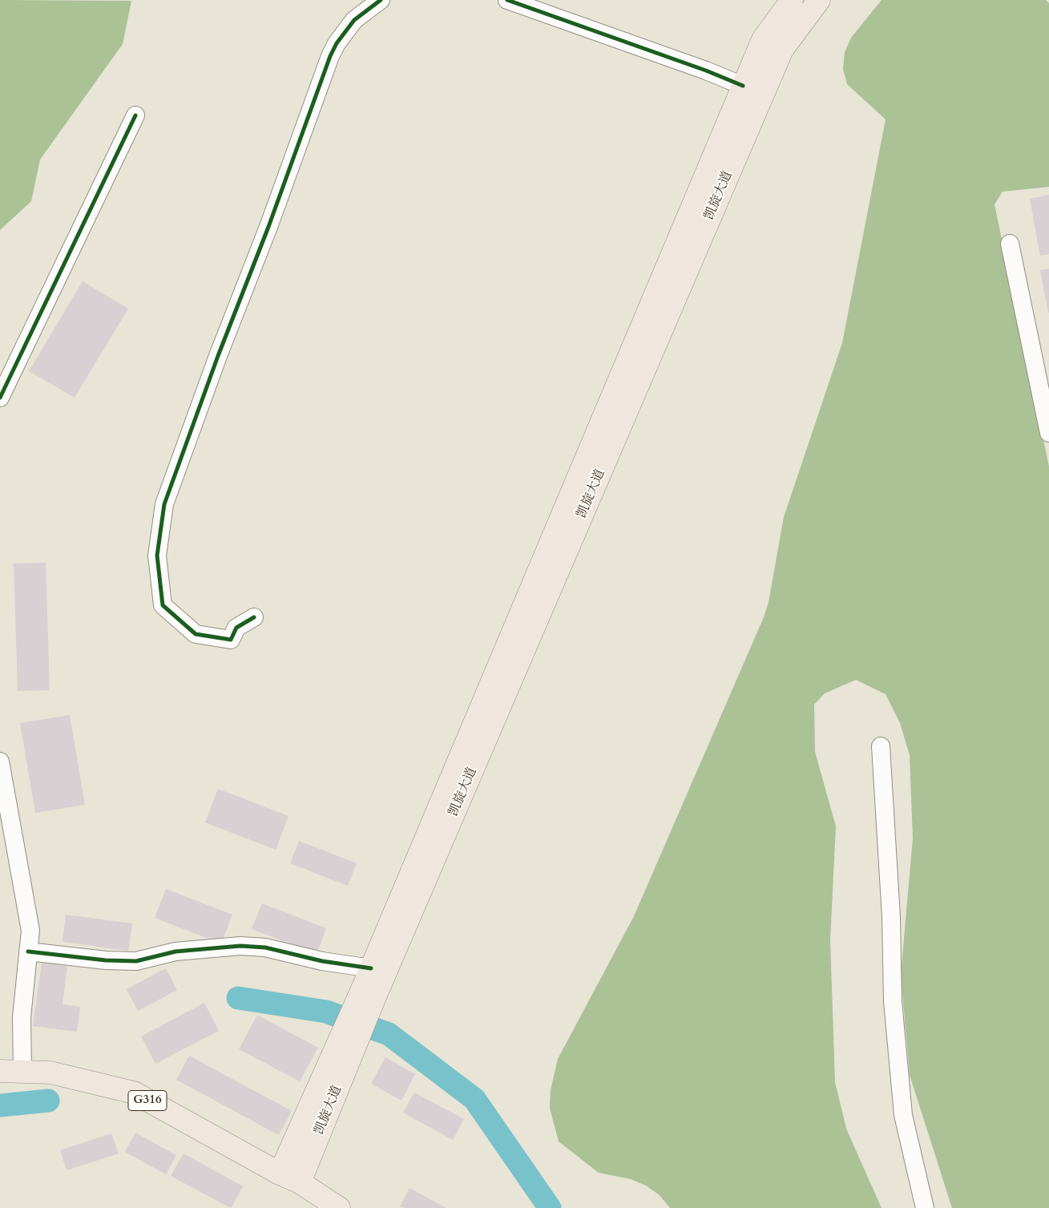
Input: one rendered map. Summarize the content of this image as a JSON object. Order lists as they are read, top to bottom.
{
  "streets": {
    "main road": ["凯旋大道", "G316"]
  },
  "crossings": [
    ["凯旋大道", "G316"]
  ]
}
